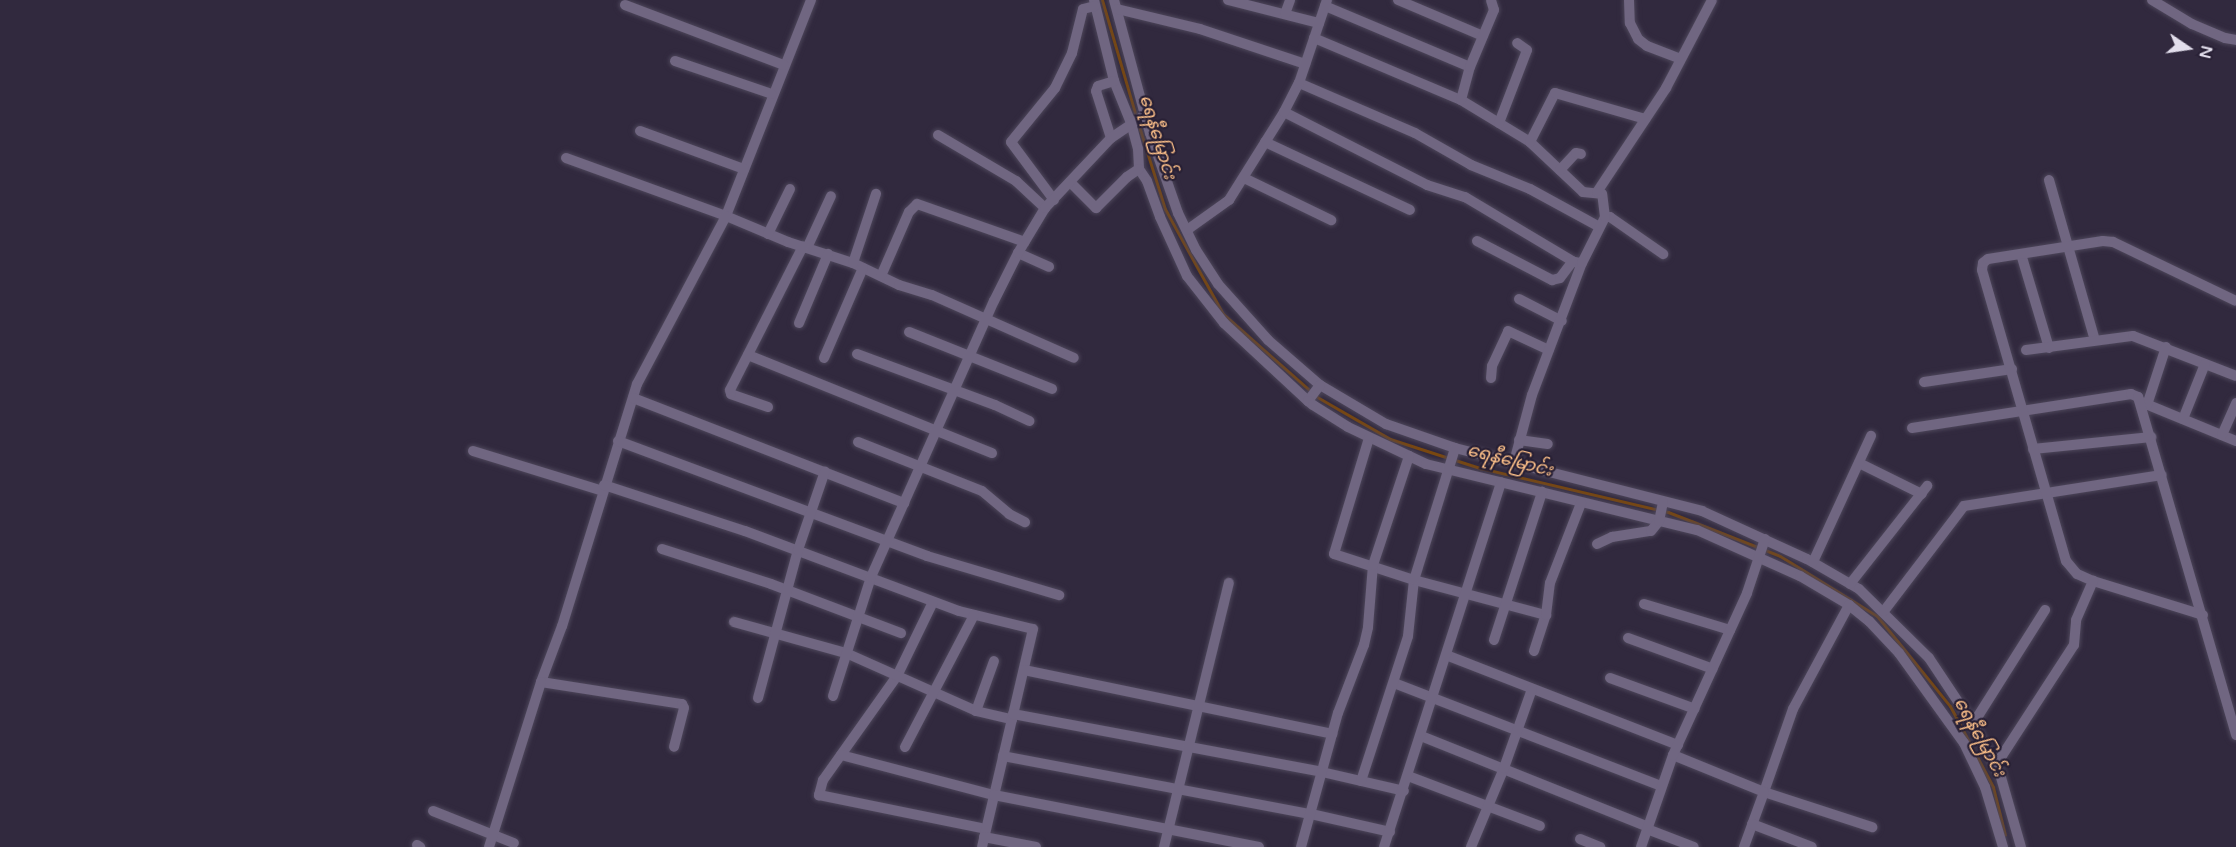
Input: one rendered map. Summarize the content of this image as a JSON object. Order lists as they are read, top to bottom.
{
  "water": ["ရေနီမြောင်း"],
  "north": "right"
}
